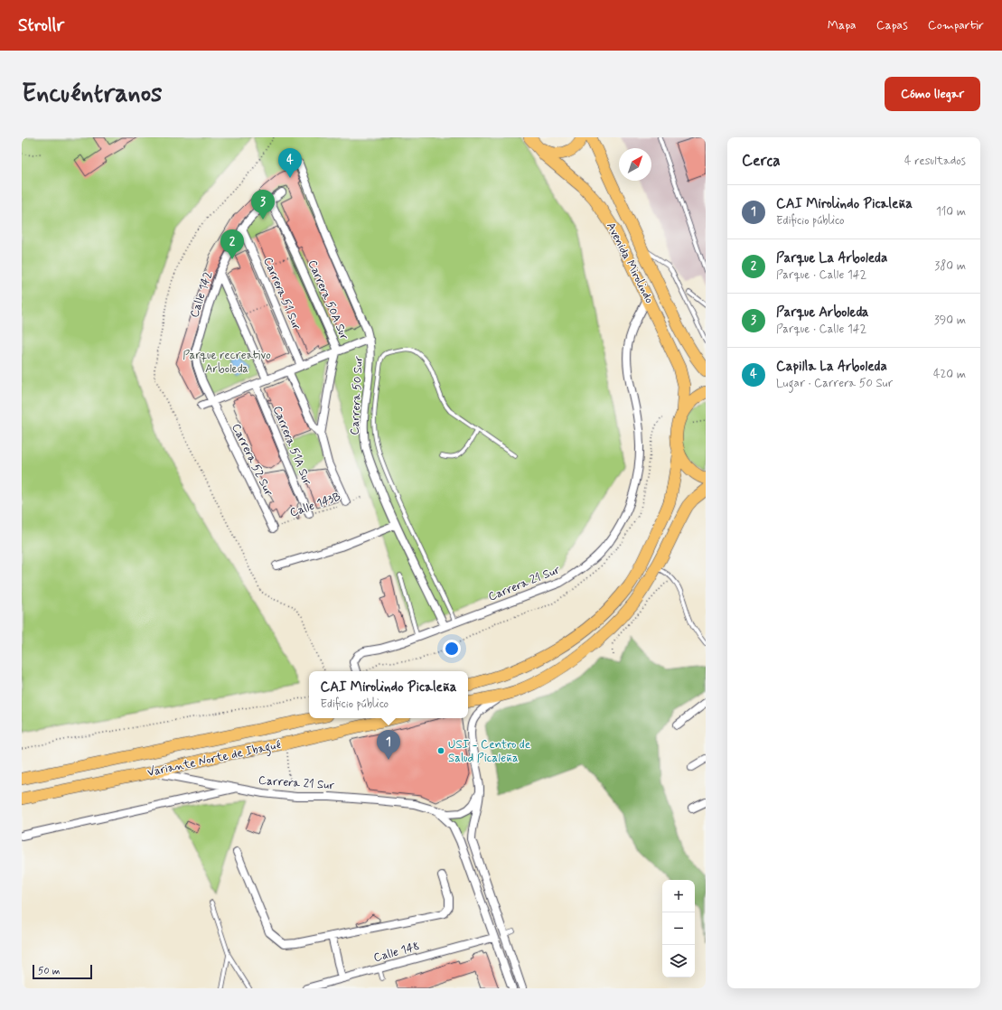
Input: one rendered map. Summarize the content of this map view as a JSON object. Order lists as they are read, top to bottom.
{
  "streets": {
    "main road": ["Avenida Mirolindo", "Variante Norte de Ibagué"],
    "street": [
      "Carrera 51 Sur",
      "Calle 142",
      "Carrera 50A Sur",
      "Carrera 50 Sur",
      "Carrera 51A Sur",
      "Carrera 52 Sur",
      "Carrera 21 Sur",
      "Calle 148"
    ],
    "path": ["Calle 143B"]
  },
  "crossings": [
    ["Avenida Mirolindo", "Carrera 21 Sur"],
    ["Carrera 51 Sur", "Calle 142"],
    ["Calle 142", "Carrera 50A Sur"],
    ["Calle 142", "Carrera 52 Sur"],
    ["Carrera 50 Sur", "Carrera 21 Sur"],
    ["Carrera 51A Sur", "Calle 143B"],
    ["Carrera 52 Sur", "Calle 143B"],
    ["Carrera 21 Sur", "Variante Norte de Ibagué"],
    ["Carrera 21 Sur", "Calle 148"]
  ],
  "parks": ["Parque recreativo Arboleda"],
  "places": ["USI - Centro de Salud Picaleña"],
  "scale_bar": "50 m",
  "north": "top right",
  "page": {
    "header": "Strollr",
    "nav": ["Mapa", "Capas", "Compartir"],
    "buttons": "Cómo llegar",
    "title": "Encuéntranos",
    "heading": ["Cerca", "4 resultados"],
    "pins": [
      "4",
      "3",
      "2",
      "1"
    ],
    "list": [
      {
        "mark": "1",
        "name": "CAI Mirolindo Picaleña",
        "note": "Edificio público",
        "value": "110 m"
      },
      {
        "mark": "2",
        "name": "Parque La Arboleda",
        "note": "Parque · Calle 142",
        "value": "380 m"
      },
      {
        "mark": "3",
        "name": "Parque Arboleda",
        "note": "Parque · Calle 142",
        "value": "390 m"
      },
      {
        "mark": "4",
        "name": "Capilla La Arboleda",
        "note": "Lugar · Carrera 50 Sur",
        "value": "420 m"
      }
    ],
    "popup": ["CAI Mirolindo Picaleña", "Edificio público"],
    "map_buttons": ["+", "−"],
    "scale": "50 m"
  }
}
